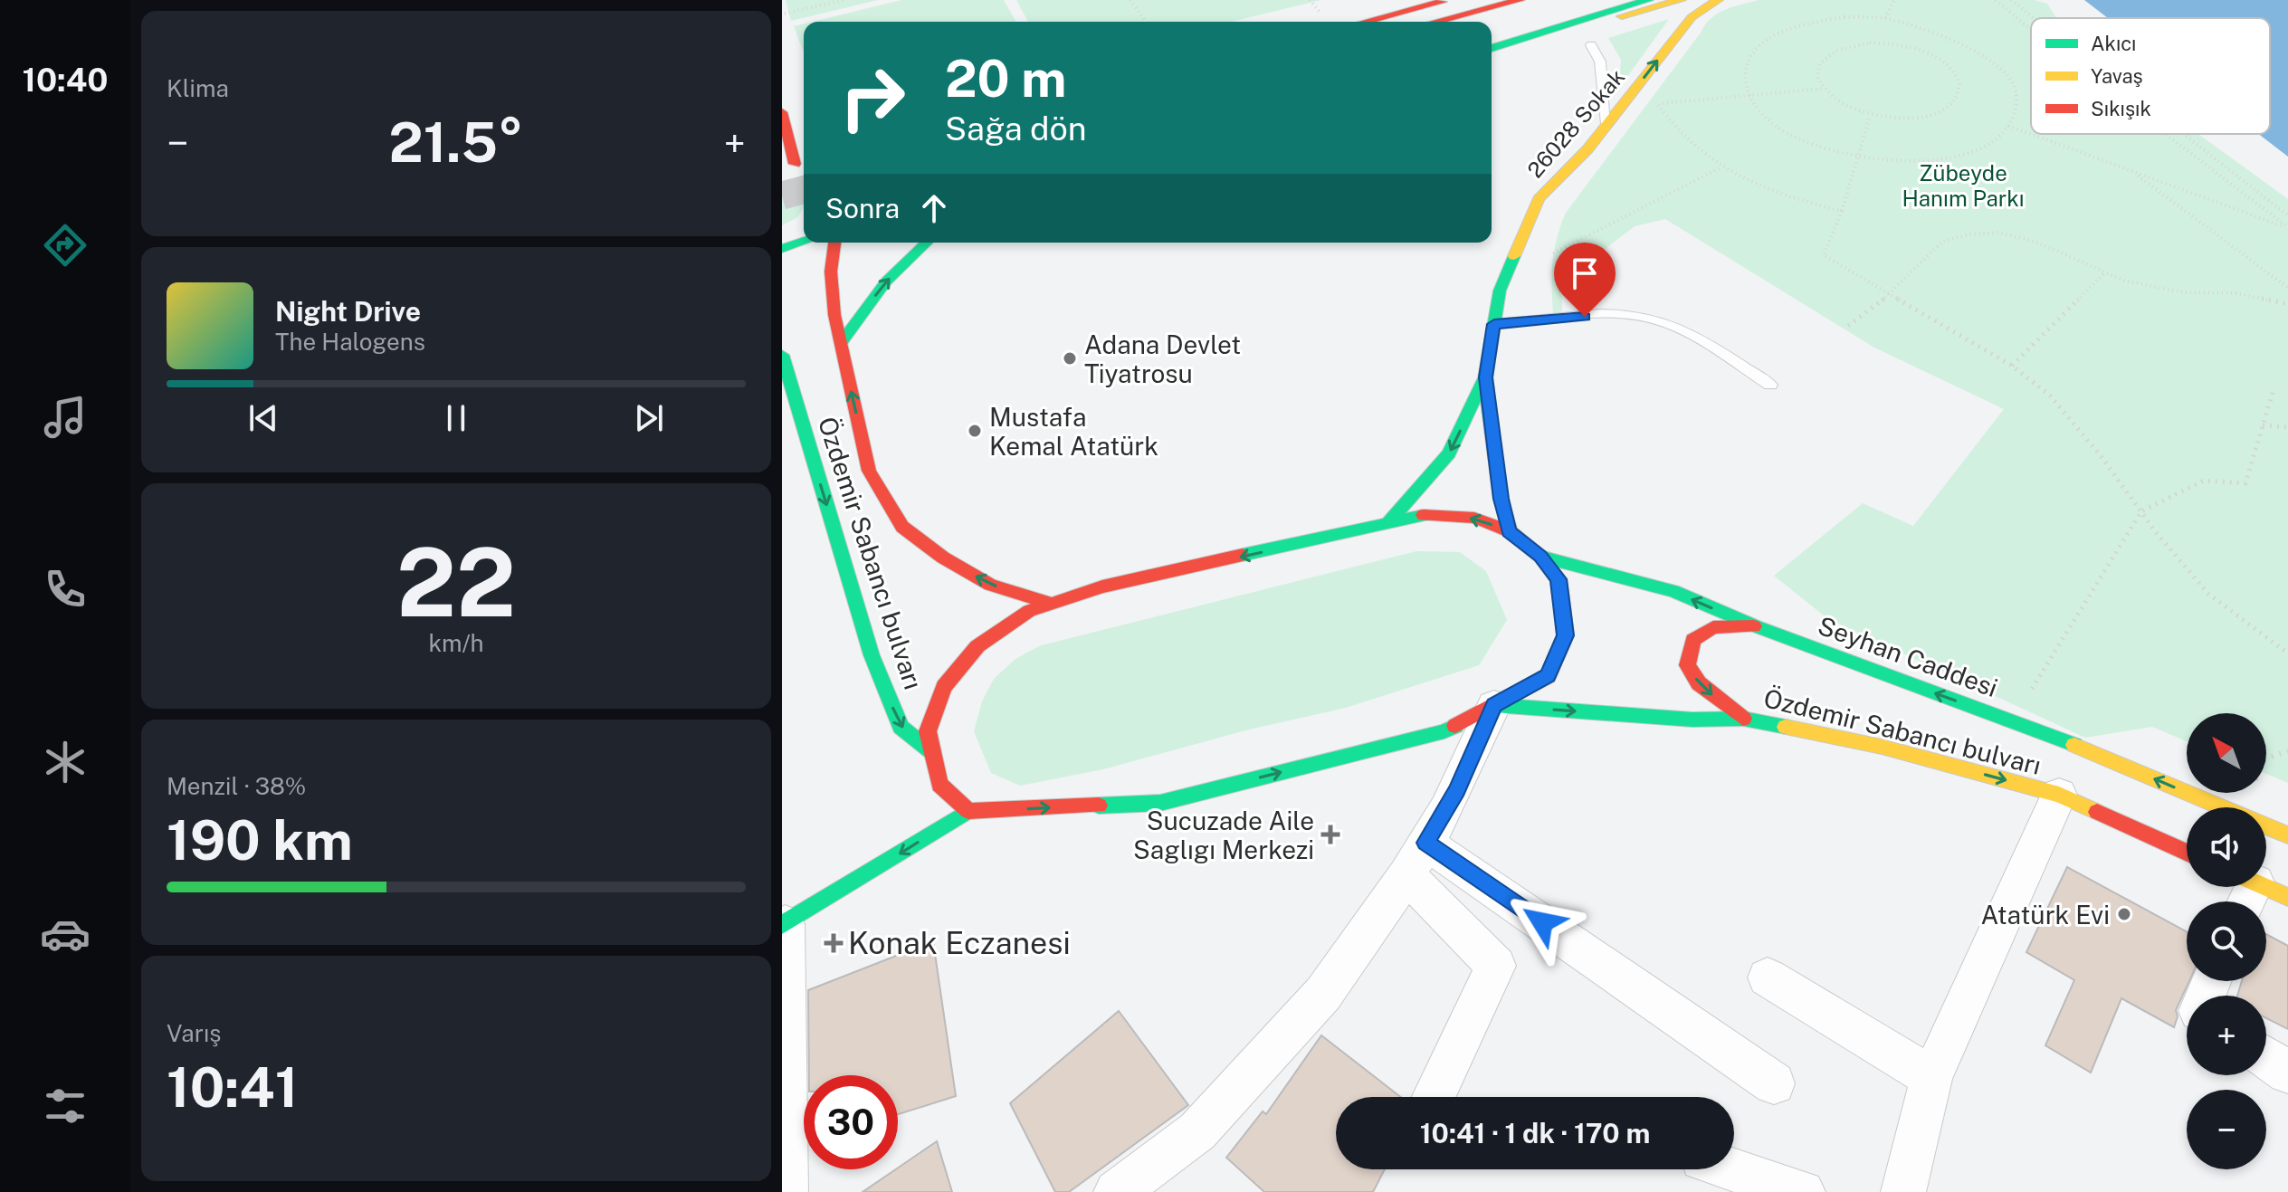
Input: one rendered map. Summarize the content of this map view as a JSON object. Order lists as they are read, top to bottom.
{
  "streets": {
    "main road": ["26028 Sokak", "Özdemir Sabancı bulvarı", "Seyhan Caddesi"]
  },
  "one_way": ["Seyhan Caddesi"],
  "parks": ["Zübeyde Hanım Parkı"],
  "places": {
    "other": ["Adana Devlet Tiyatrosu", "Mustafa Kemal Atatürk", "Atatürk Evi"],
    "health": ["Sucuzade Aile Saglıgı Merkezi", "Konak Eczanesi"]
  },
  "legend": ["Akıcı", "Yavaş", "Sıkışık"],
  "north": "top left",
  "page": {
    "tabs": "10:40",
    "tile": [
      "Klima",
      ["22", "km/h"],
      ["Menzil · 38%", "190 km"],
      ["Varış", "10:41"]
    ],
    "turn": ["20 m", "Sağa dön"],
    "heat": ["−", "21.5°", "+"],
    "then": "Sonra",
    "song": ["Night Drive", "The Halogens"],
    "map_buttons": ["+", "−"],
    "limit": "30",
    "trip": "10:41 · 1 dk · 170 m"
  }
}
